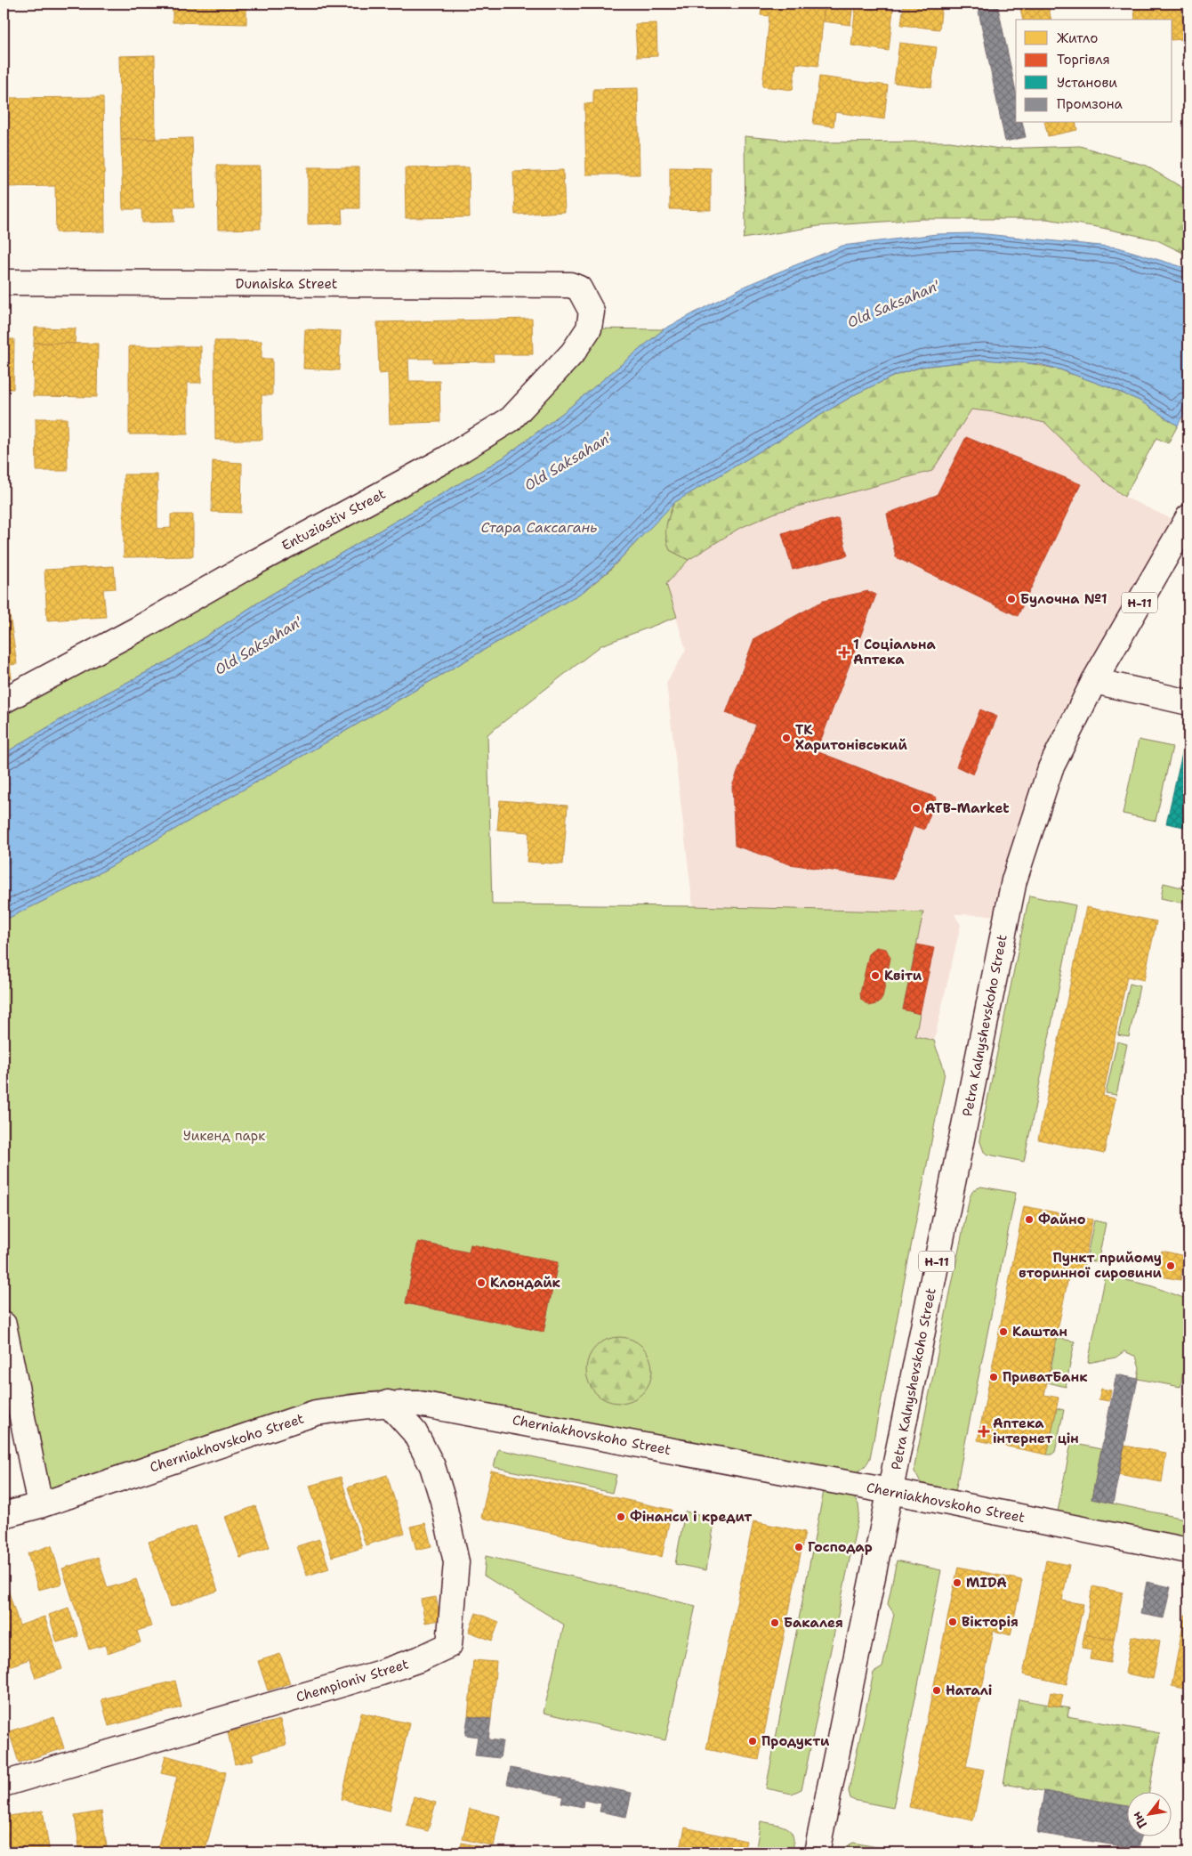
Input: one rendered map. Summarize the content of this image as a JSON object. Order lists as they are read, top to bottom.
{
  "streets": {
    "street": [
      "Dunaiska Street",
      "Entuziastiv Street",
      "Н-11",
      "Petra Kalnyshevskoho Street",
      "Cherniakhovskoho Street",
      "Chempioniv Street"
    ]
  },
  "crossings": [
    ["Dunaiska Street", "Entuziastiv Street"],
    ["Н-11", "Petra Kalnyshevskoho Street"],
    ["Petra Kalnyshevskoho Street", "Cherniakhovskoho Street"],
    ["Cherniakhovskoho Street", "Chempioniv Street"]
  ],
  "water": ["Old Saksahan'", "Стара Саксагань"],
  "parks": ["Уикенд парк"],
  "places": {
    "other": [
      "Булочна №1",
      "ТК Харитонівський",
      "ATB-Market",
      "Квіти",
      "Файно",
      "Пункт прийому вторинної сировини",
      "Клондайк",
      "Каштан",
      "ПриватБанк",
      "Фінанси і кредит",
      "Господар",
      "MIDA",
      "Вікторія",
      "Бакалея",
      "Наталі",
      "Продукти"
    ],
    "health": ["1 Соціальна Аптека", "Аптека інтернет цін"]
  },
  "legend": [
    "Житло",
    "Торгівля",
    "Установи",
    "Промзона"
  ],
  "north": "bottom left"
}
